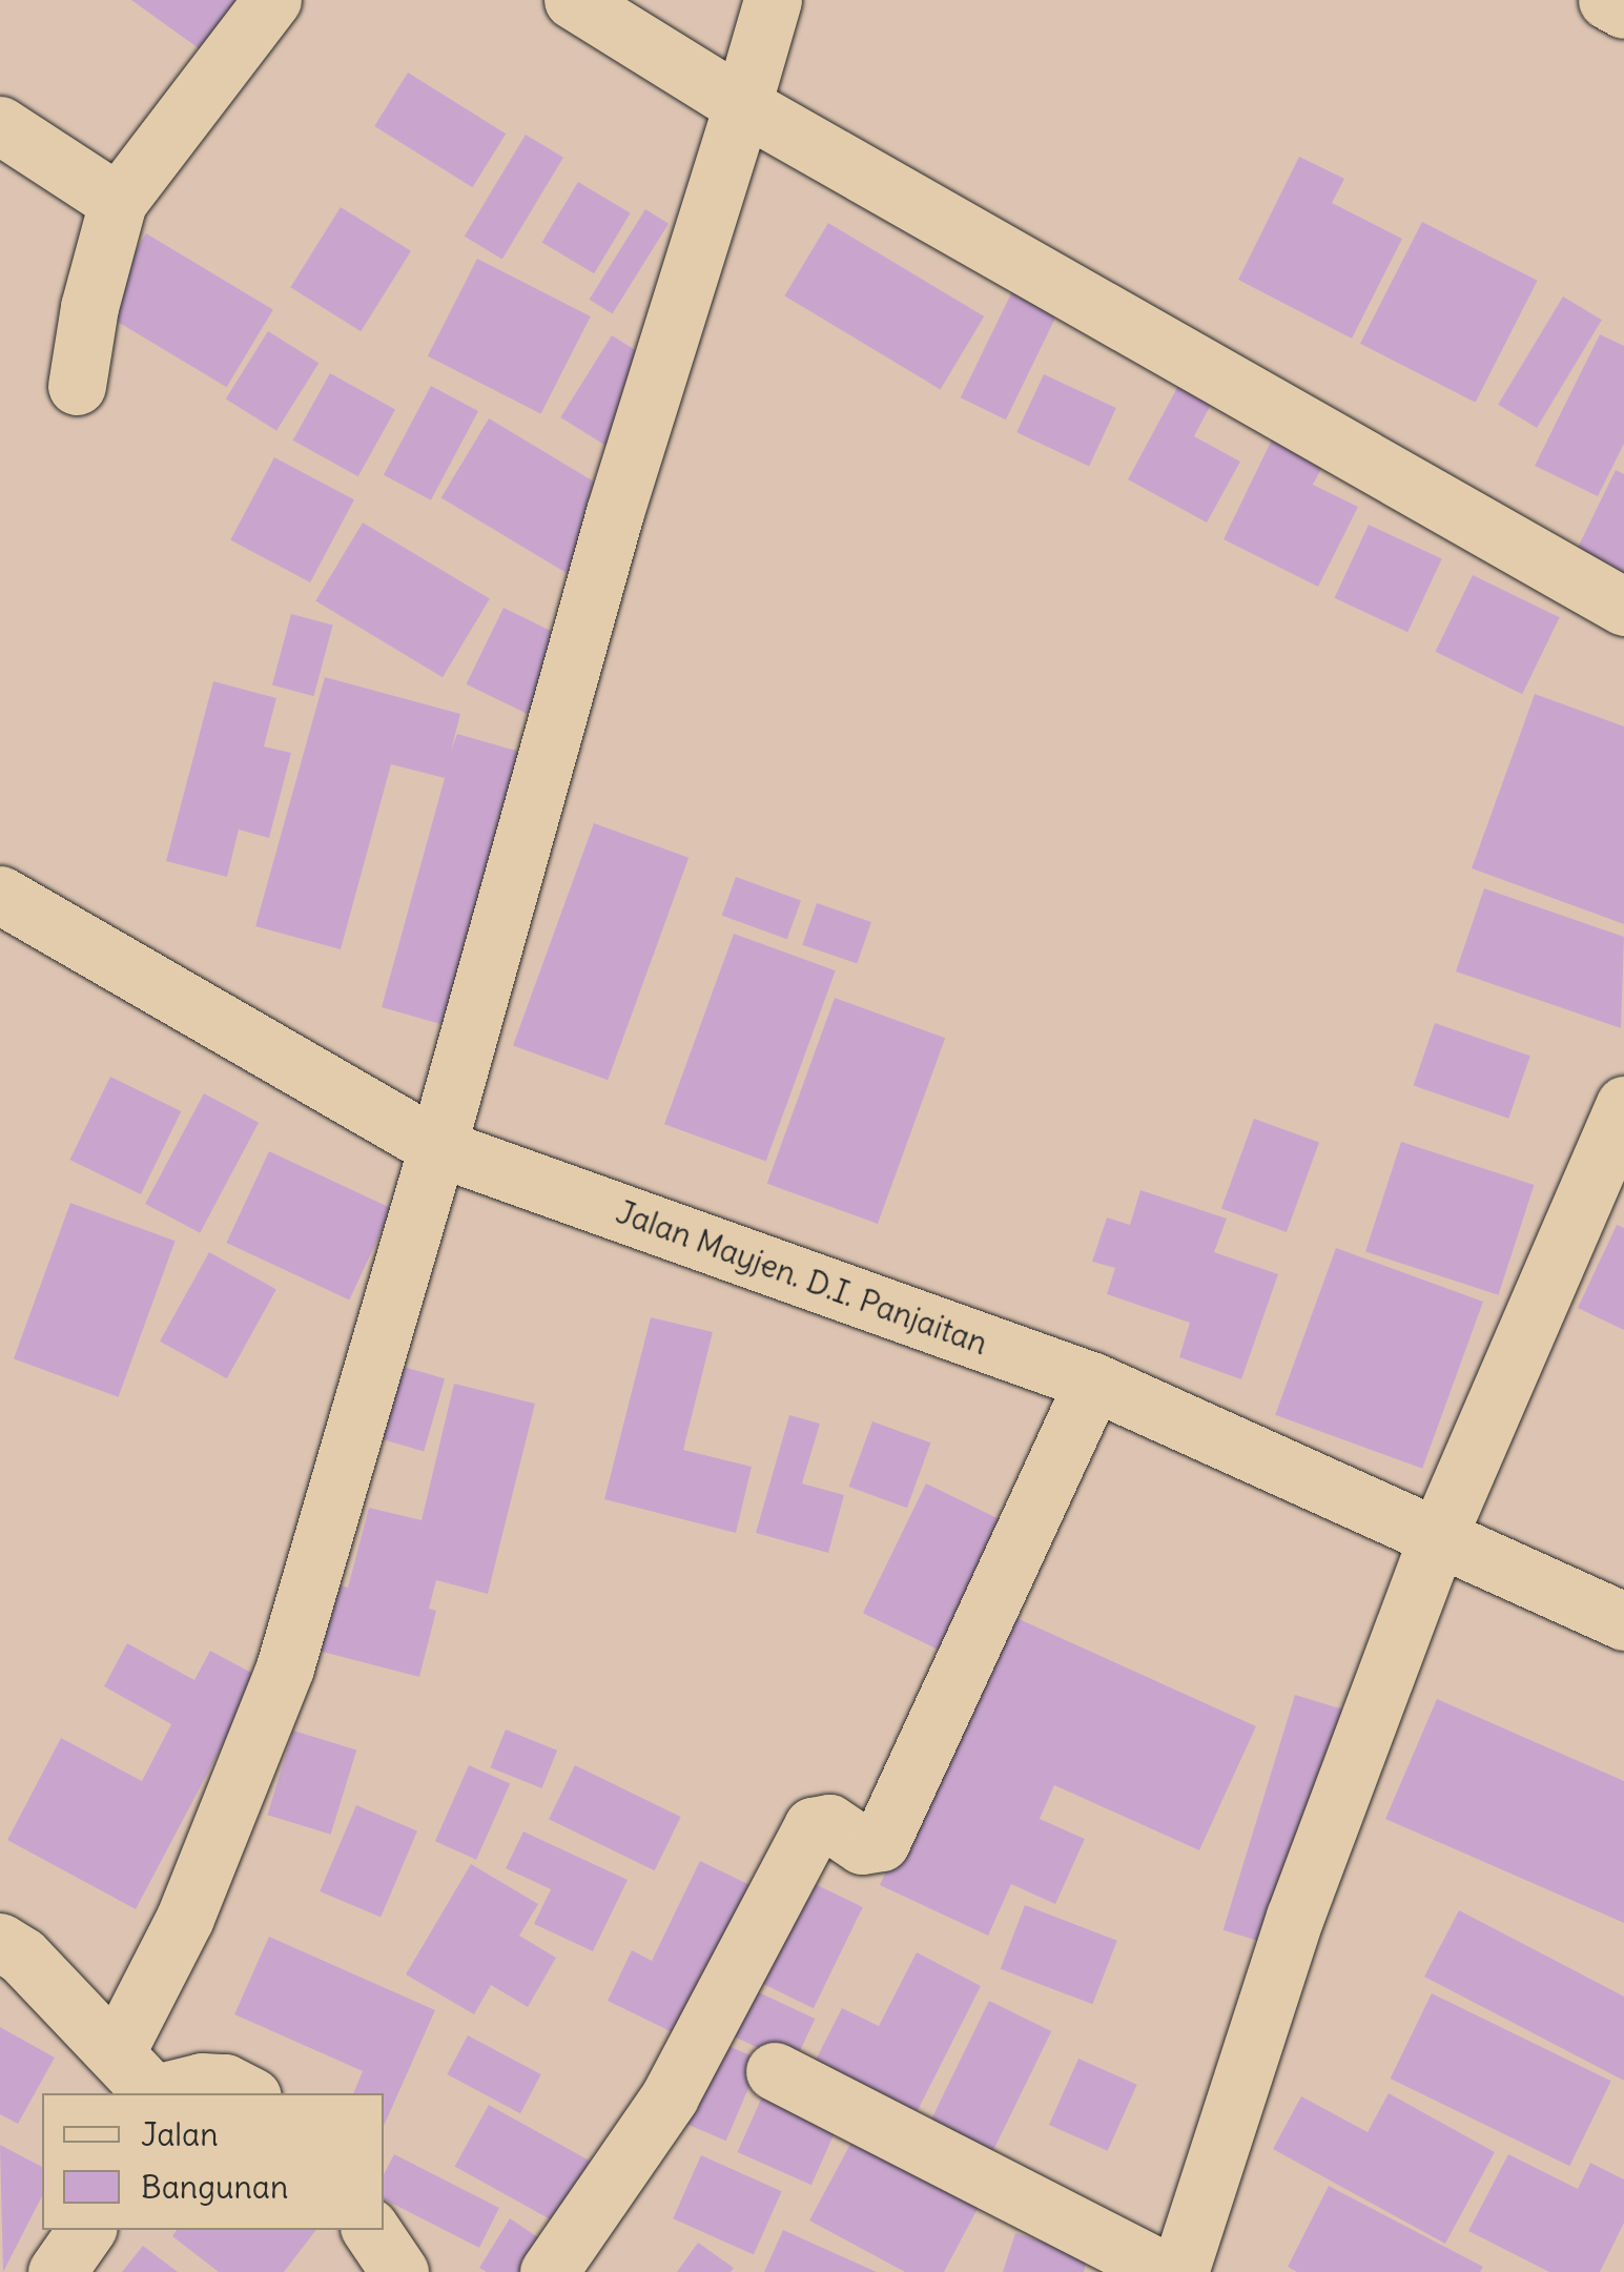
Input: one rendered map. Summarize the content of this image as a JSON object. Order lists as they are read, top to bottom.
{
  "streets": {
    "street": ["Jalan Mayjen. D.I. Panjaitan"]
  },
  "legend": ["Jalan", "Bangunan"]
}
